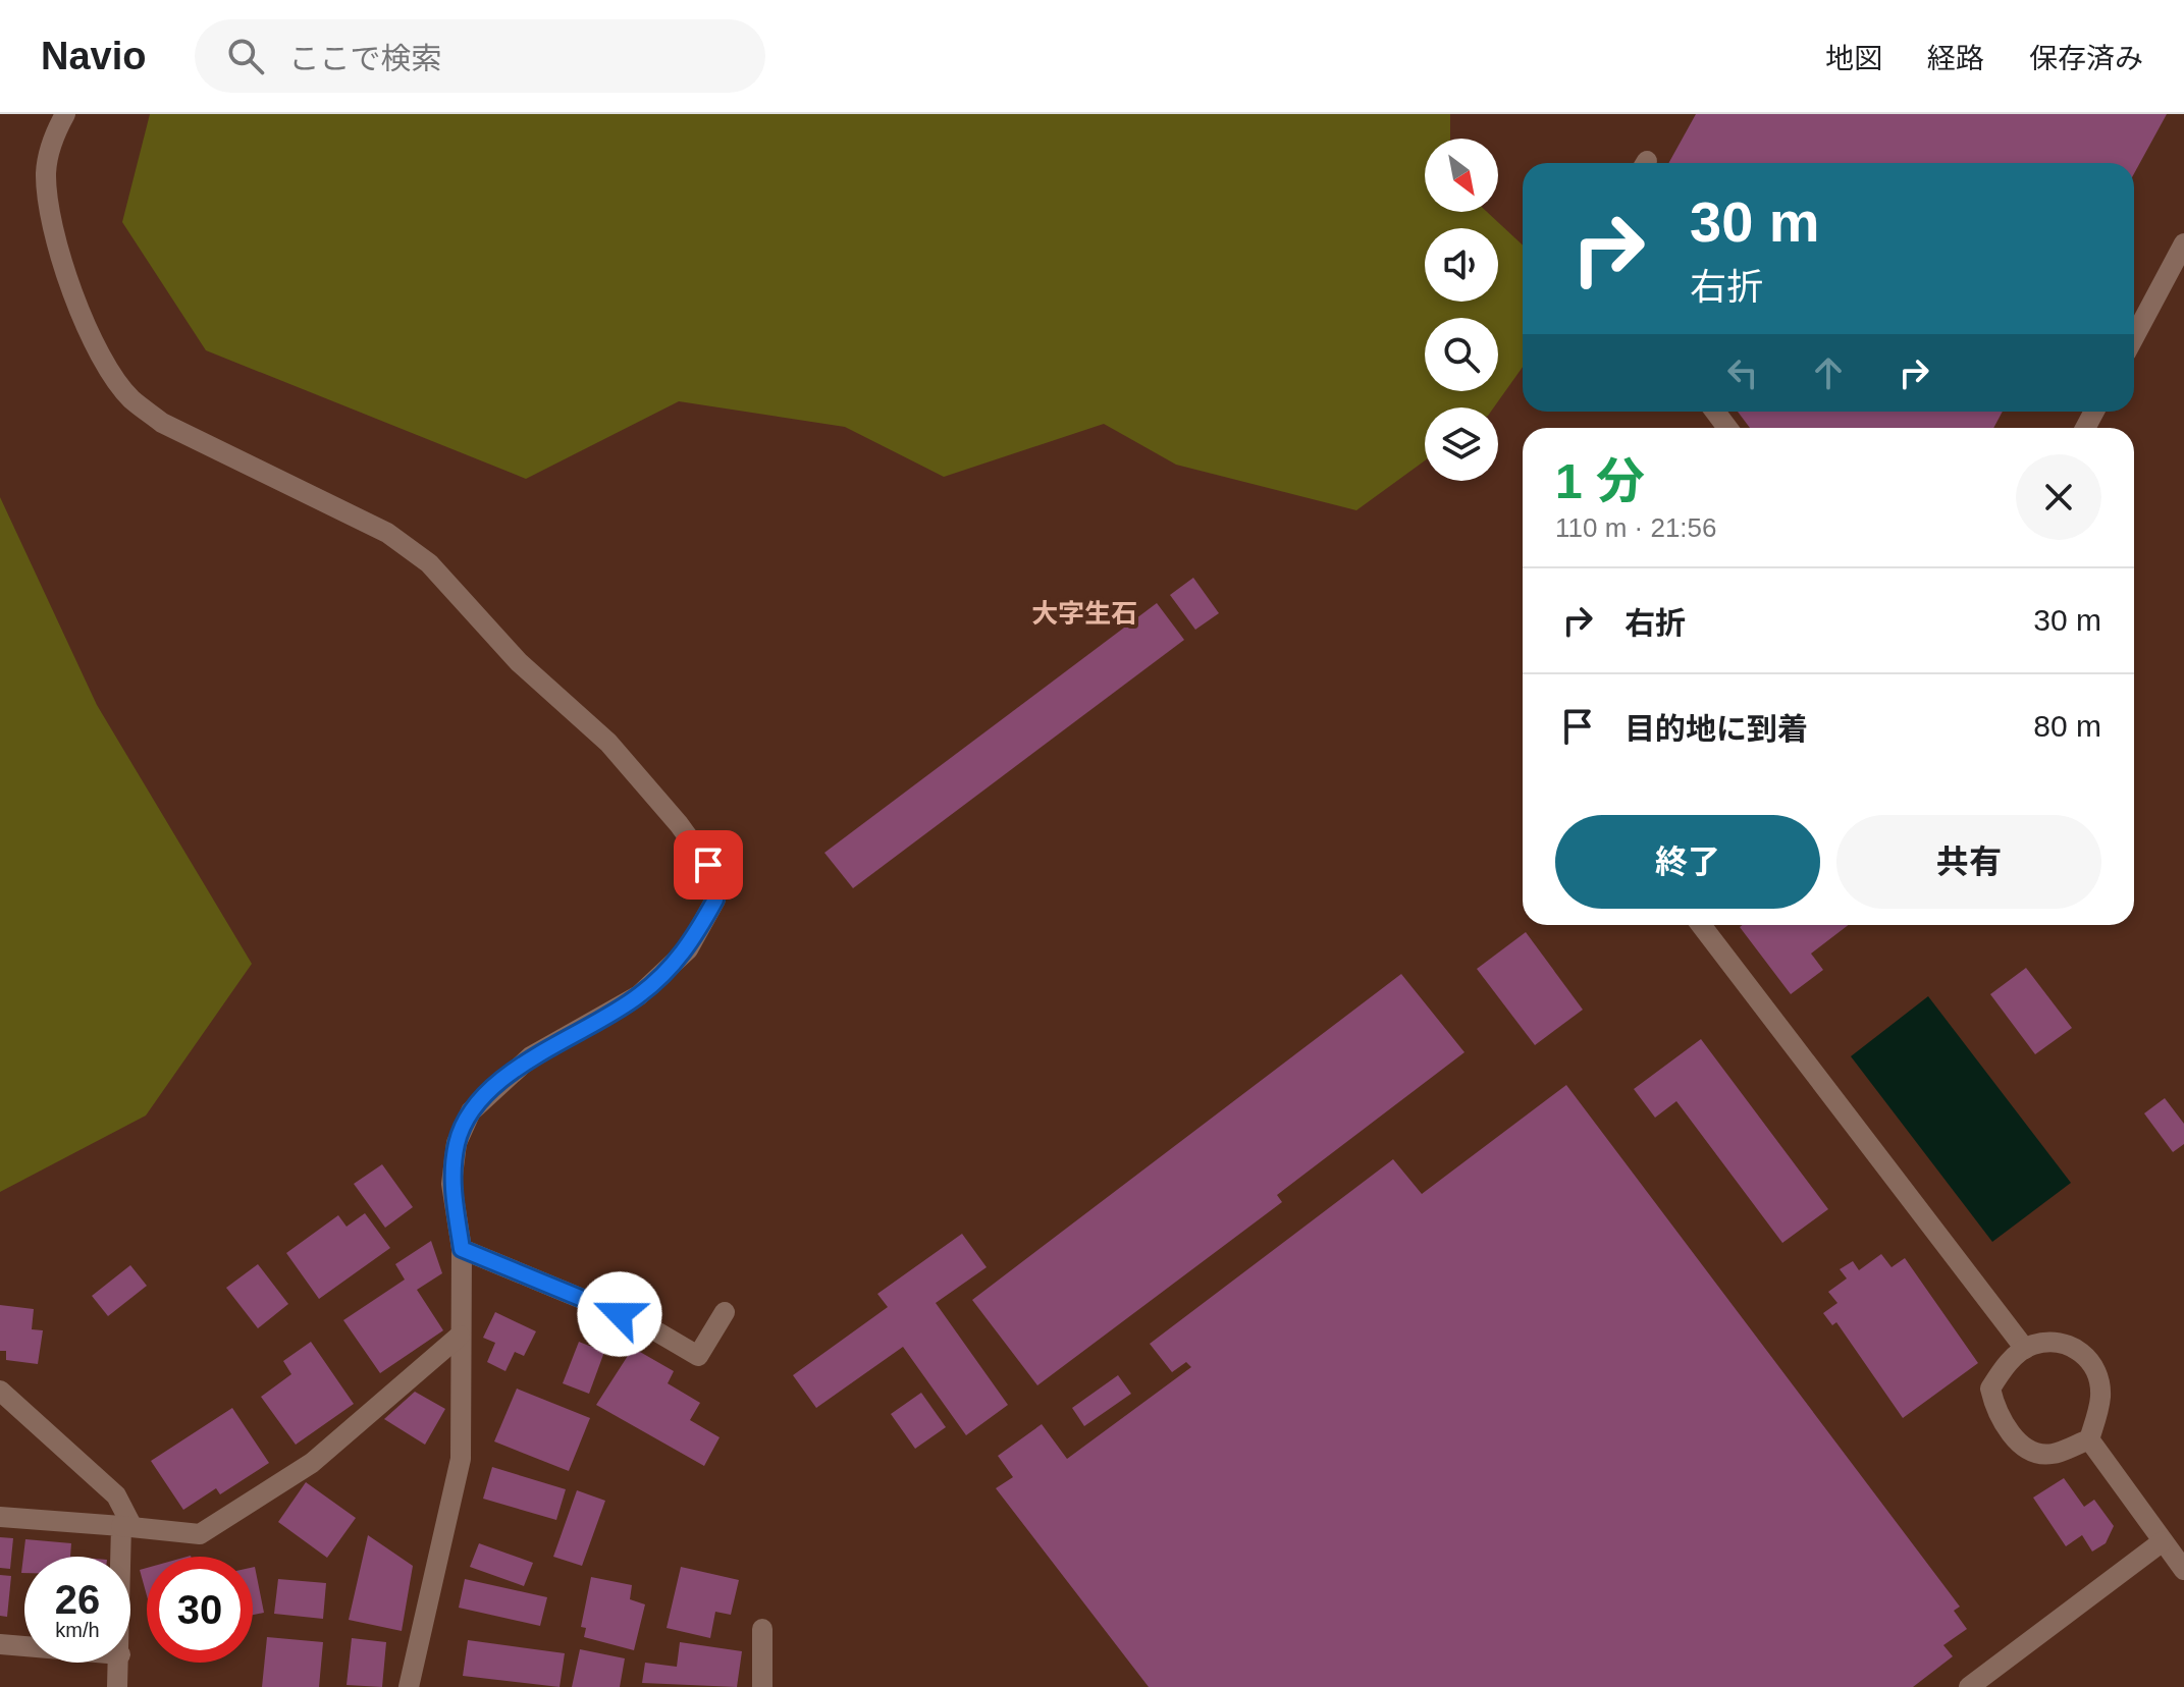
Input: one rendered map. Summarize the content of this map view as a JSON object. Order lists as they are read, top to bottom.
{
  "districts": ["大字生石"],
  "north": "bottom right",
  "page": {
    "header": "Navio",
    "search": "ここで検索",
    "nav": ["地図", "経路", "保存済み"],
    "turn": ["30 m", "右折"],
    "heading": ["1 分", "110 m · 21:56"],
    "list": [
      {
        "name": "右折",
        "value": "30 m"
      },
      {
        "name": "目的地に到着",
        "value": "80 m"
      }
    ],
    "buttons": ["終了", "共有"],
    "speed": "26 km/h",
    "limit": "30"
  }
}
